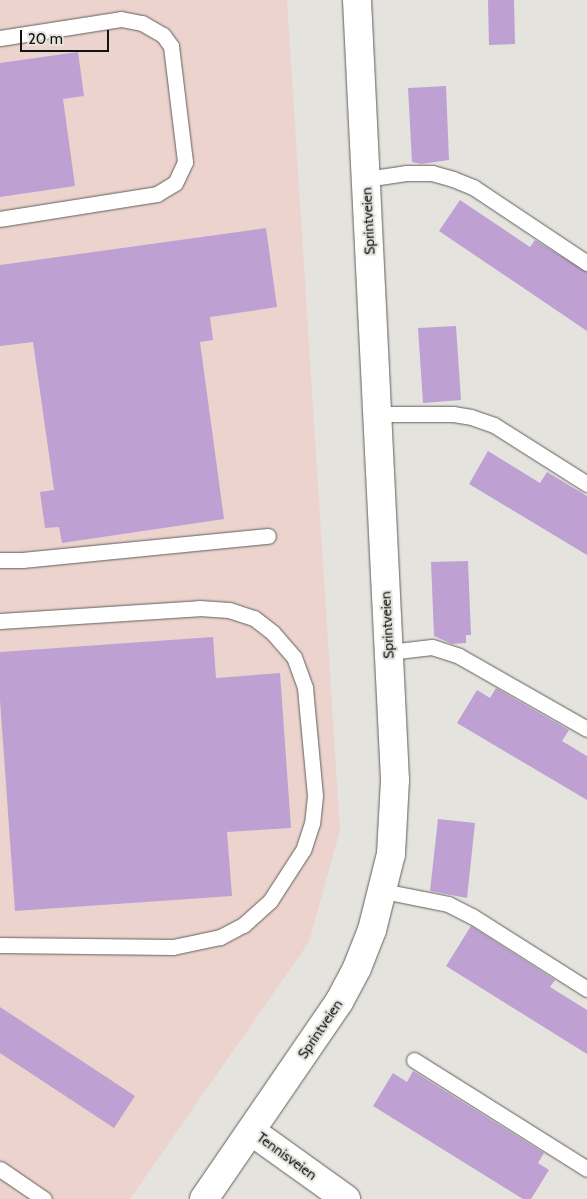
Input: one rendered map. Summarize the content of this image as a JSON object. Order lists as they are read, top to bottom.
{
  "streets": {
    "street": ["Sprintveien", "Tennisveien"]
  },
  "crossings": [
    ["Sprintveien", "Tennisveien"]
  ],
  "scale_bar": "20 m"
}
